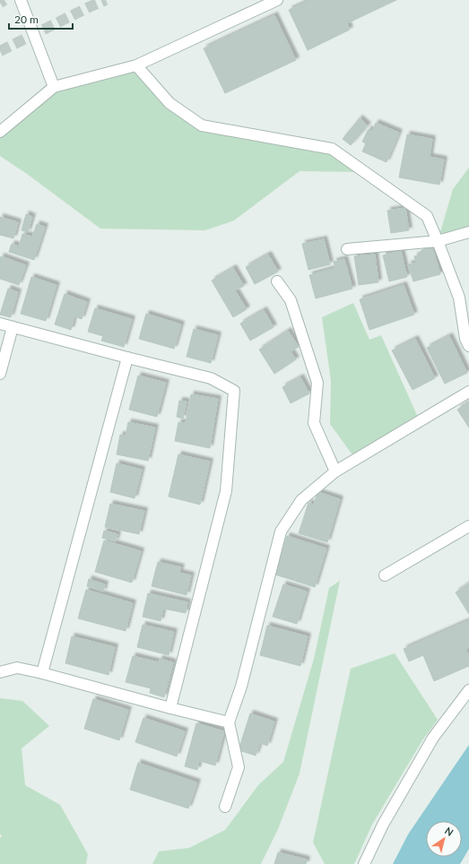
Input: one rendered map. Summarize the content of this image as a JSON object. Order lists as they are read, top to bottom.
{
  "scale_bar": "20 m",
  "north": "top right"
}
